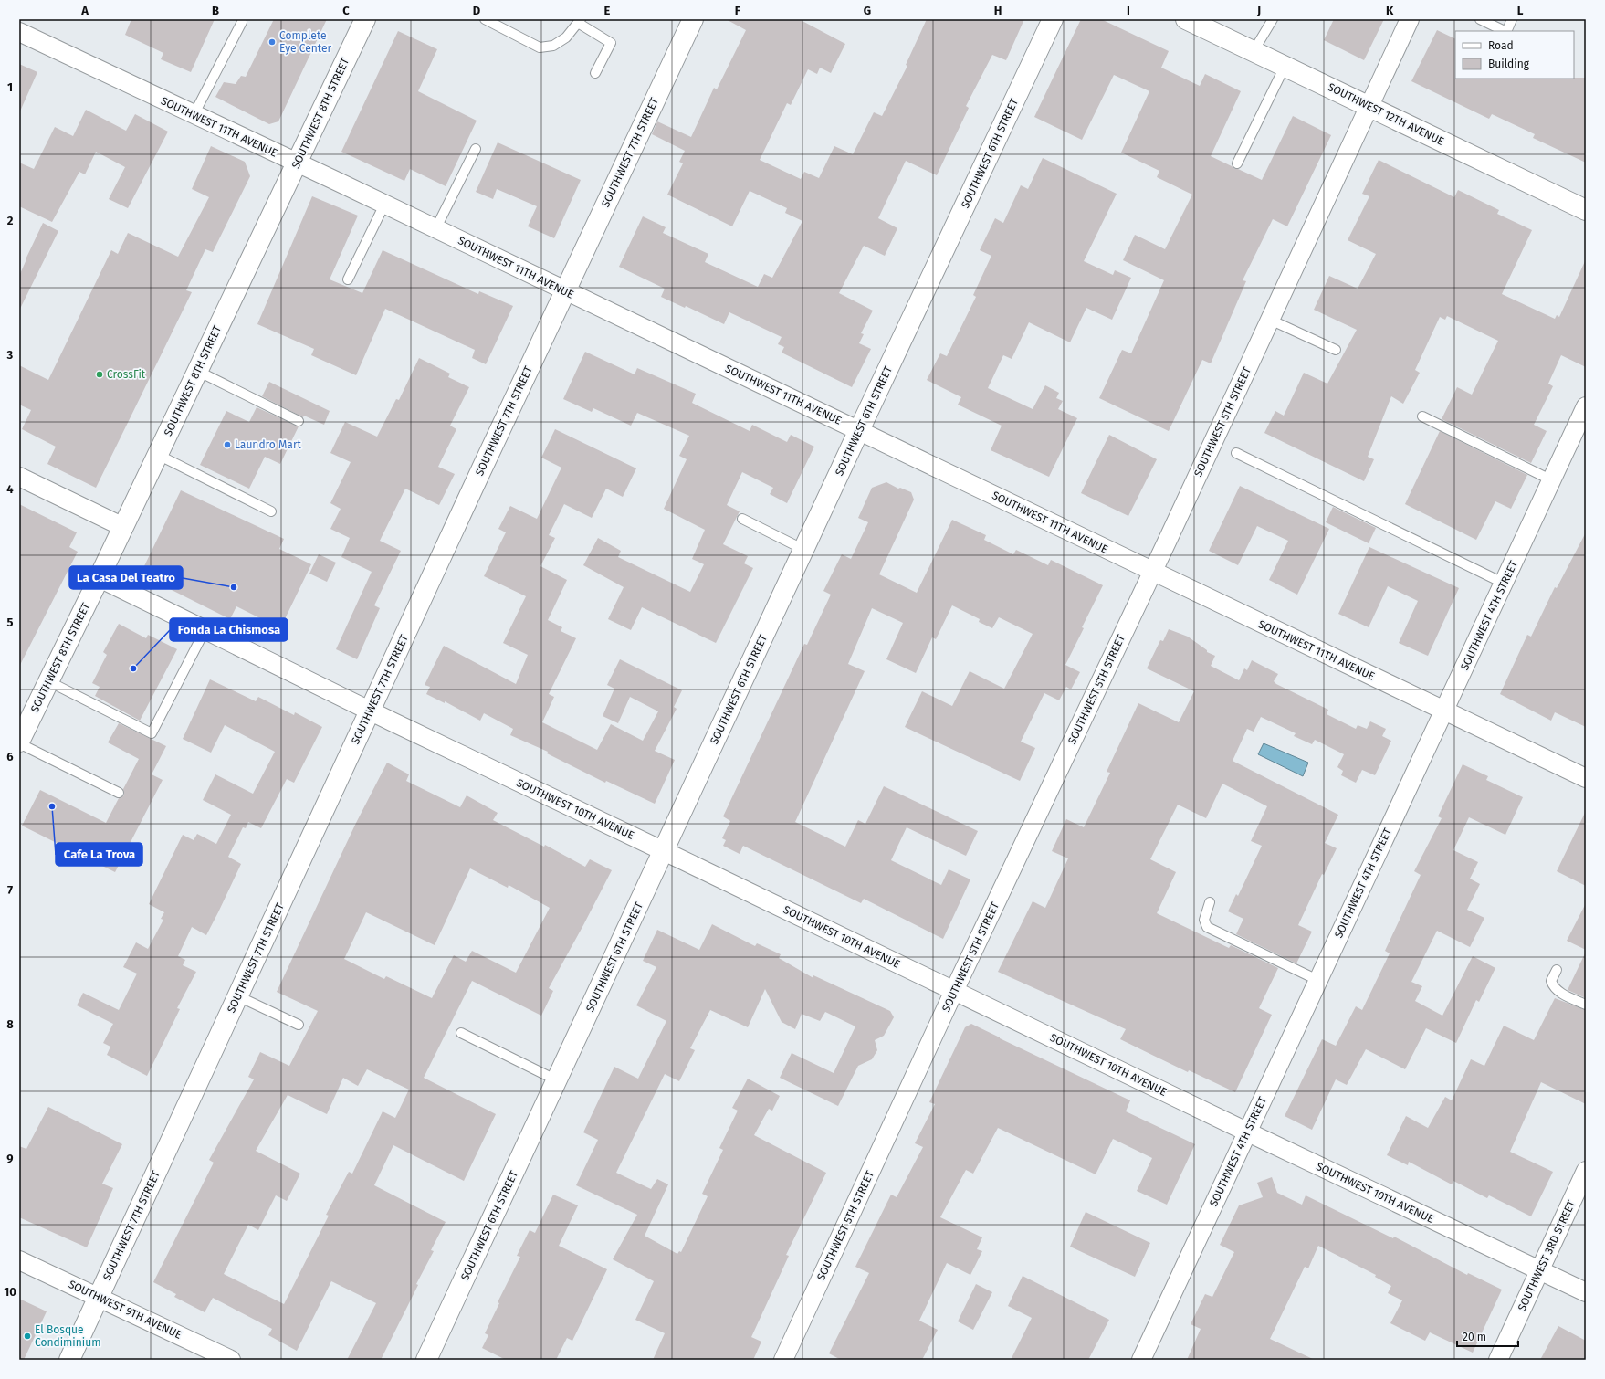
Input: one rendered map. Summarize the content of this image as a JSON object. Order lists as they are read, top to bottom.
{
  "streets": {
    "main road": [
      "SOUTHWEST 8TH STREET",
      "SOUTHWEST 12TH AVENUE",
      "SOUTHWEST 7TH STREET",
      "SOUTHWEST 6TH STREET"
    ],
    "street": [
      "SOUTHWEST 11TH AVENUE",
      "SOUTHWEST 5TH STREET",
      "SOUTHWEST 4TH STREET",
      "SOUTHWEST 10TH AVENUE",
      "SOUTHWEST 3RD STREET",
      "SOUTHWEST 9TH AVENUE"
    ]
  },
  "crossings": [
    ["SOUTHWEST 8TH STREET", "SOUTHWEST 11TH AVENUE"],
    ["SOUTHWEST 8TH STREET", "SOUTHWEST 10TH AVENUE"],
    ["SOUTHWEST 12TH AVENUE", "SOUTHWEST 5TH STREET"],
    ["SOUTHWEST 11TH AVENUE", "SOUTHWEST 7TH STREET"],
    ["SOUTHWEST 11TH AVENUE", "SOUTHWEST 6TH STREET"],
    ["SOUTHWEST 11TH AVENUE", "SOUTHWEST 5TH STREET"],
    ["SOUTHWEST 11TH AVENUE", "SOUTHWEST 4TH STREET"],
    ["SOUTHWEST 7TH STREET", "SOUTHWEST 10TH AVENUE"],
    ["SOUTHWEST 7TH STREET", "SOUTHWEST 9TH AVENUE"],
    ["SOUTHWEST 6TH STREET", "SOUTHWEST 10TH AVENUE"],
    ["SOUTHWEST 5TH STREET", "SOUTHWEST 10TH AVENUE"],
    ["SOUTHWEST 4TH STREET", "SOUTHWEST 10TH AVENUE"],
    ["SOUTHWEST 10TH AVENUE", "SOUTHWEST 3RD STREET"]
  ],
  "places": [
    "Complete Eye Center",
    "CrossFit",
    "Laundro Mart",
    "La Casa Del Teatro",
    "Fonda La Chismosa",
    "Cafe La Trova",
    "El Bosque Condiminium"
  ],
  "legend": ["Road", "Building"],
  "scale_bar": "20 m",
  "grid": {
    "columns": [
      "A",
      "B",
      "C",
      "D",
      "E",
      "F",
      "G",
      "H",
      "I",
      "J",
      "K",
      "L"
    ],
    "rows": [
      "1",
      "2",
      "3",
      "4",
      "5",
      "6",
      "7",
      "8",
      "9",
      "10"
    ]
  }
}
